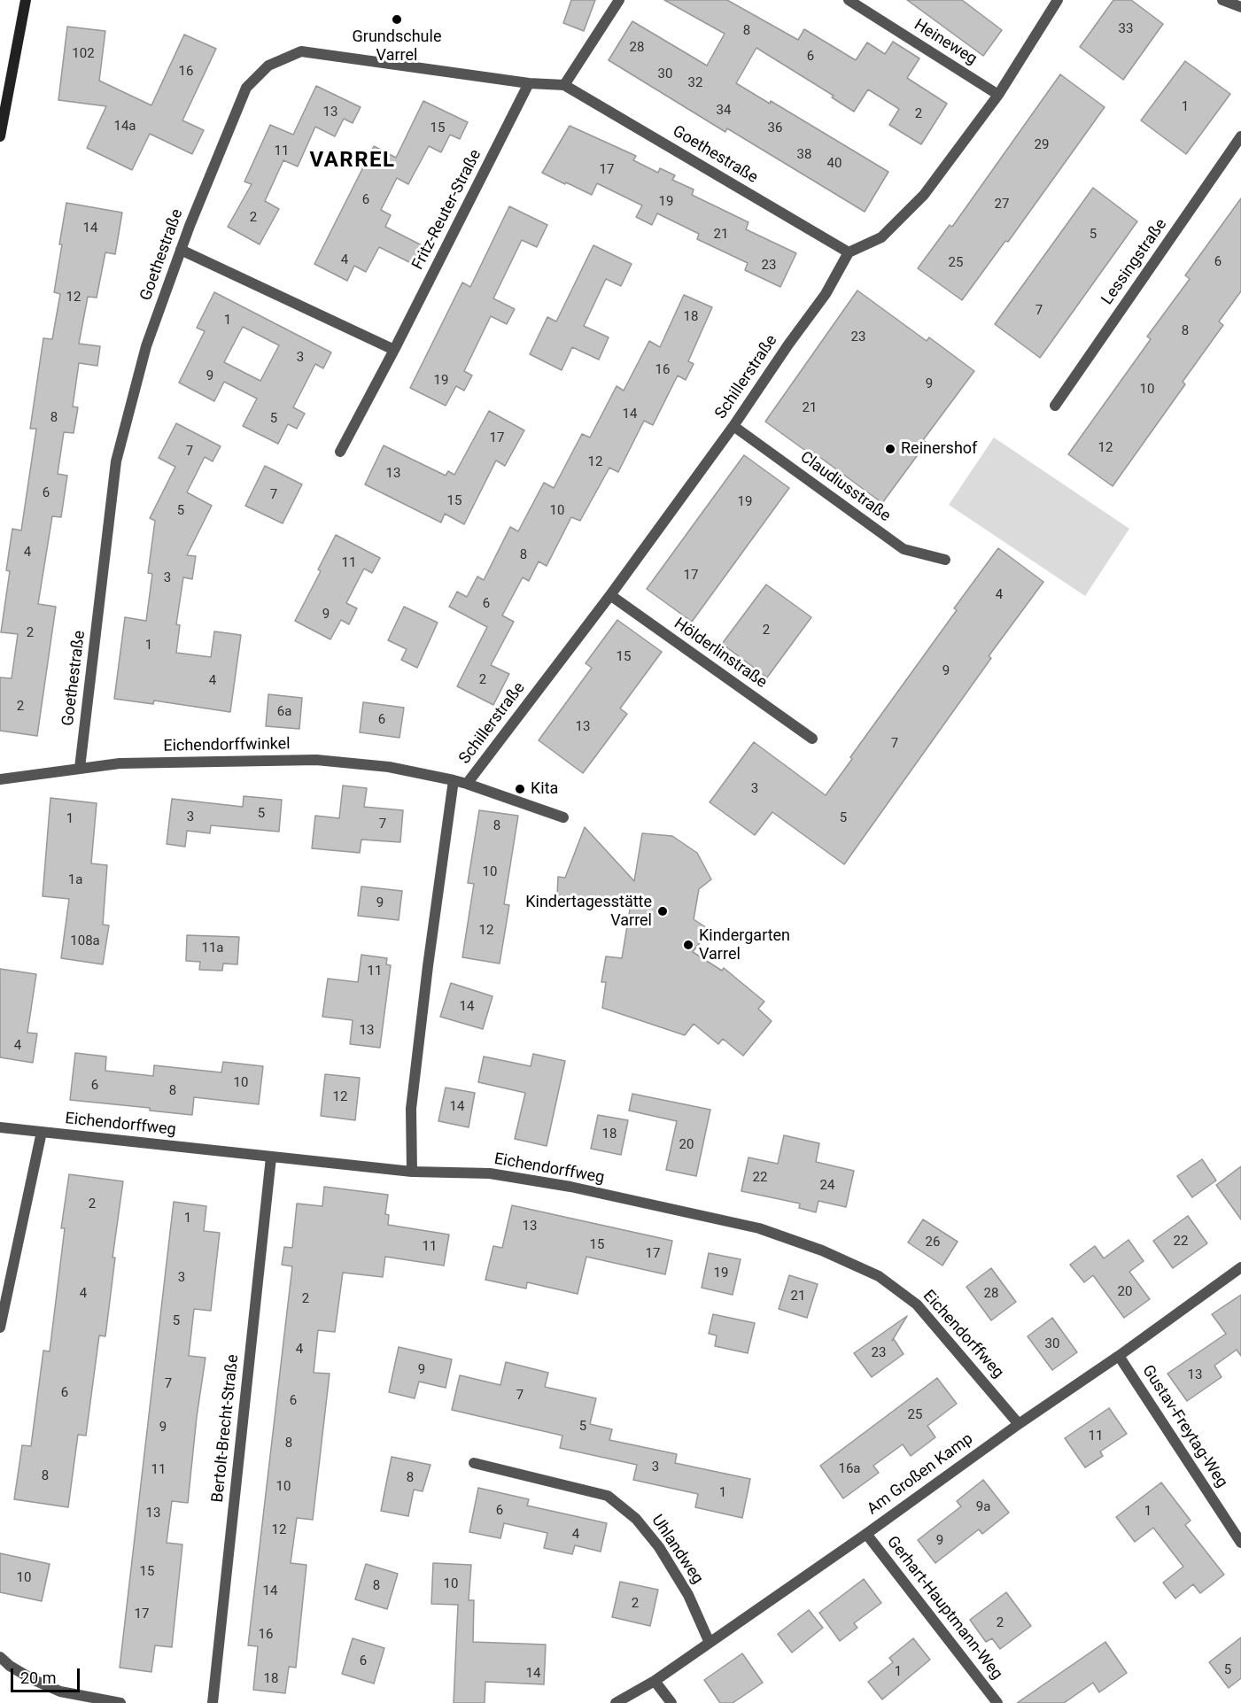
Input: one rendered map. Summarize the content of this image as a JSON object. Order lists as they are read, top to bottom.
{
  "streets": {
    "street": [
      "Heineweg",
      "Goethestraße",
      "Fritz-Reuter-Straße",
      "Lessingstraße",
      "Schillerstraße",
      "Claudiusstraße",
      "Hölderlinstraße",
      "Eichendorffwinkel",
      "Eichendorffweg",
      "Gustav-Freytag-Weg",
      "Bertolt-Brecht-Straße",
      "Am Großen Kamp",
      "Uhlandweg",
      "Gerhart-Hauptmann-Weg"
    ]
  },
  "crossings": [
    ["Goethestraße", "Fritz-Reuter-Straße"],
    ["Goethestraße", "Schillerstraße"],
    ["Goethestraße", "Eichendorffwinkel"],
    ["Schillerstraße", "Claudiusstraße"],
    ["Schillerstraße", "Hölderlinstraße"],
    ["Schillerstraße", "Eichendorffwinkel"],
    ["Eichendorffweg", "Bertolt-Brecht-Straße"],
    ["Eichendorffweg", "Am Großen Kamp"],
    ["Gustav-Freytag-Weg", "Am Großen Kamp"],
    ["Am Großen Kamp", "Uhlandweg"],
    ["Am Großen Kamp", "Gerhart-Hauptmann-Weg"]
  ],
  "districts": ["VARREL"],
  "places": [
    "Grundschule Varrel",
    "Reinershof",
    "Kita",
    "Kindertagesstätte Varrel",
    "Kindergarten Varrel"
  ],
  "house_numbers": [
    "33",
    "8",
    "28",
    "102",
    "6",
    "16",
    "30",
    "32",
    "1",
    "34",
    "13",
    "2",
    "14a",
    "15",
    "36",
    "29",
    "11",
    "38",
    "40",
    "17",
    "6",
    "19",
    "27",
    "2",
    "14",
    "21",
    "5",
    "4",
    "6",
    "25",
    "23",
    "12",
    "7",
    "18",
    "1",
    "8",
    "23",
    "3",
    "16",
    "9",
    "19",
    "9",
    "10",
    "21",
    "14",
    "8",
    "5",
    "17",
    "12",
    "7",
    "12",
    "13",
    "6",
    "7",
    "15",
    "19",
    "5",
    "10",
    "4",
    "8",
    "11",
    "17",
    "3",
    "4",
    "6",
    "9",
    "2",
    "2",
    "1",
    "15",
    "9",
    "2",
    "4",
    "2",
    "6a",
    "6",
    "13",
    "7",
    "3",
    "5",
    "3",
    "5",
    "1",
    "7",
    "8",
    "10",
    "1a",
    "9",
    "12",
    "108a",
    "11a",
    "11",
    "14",
    "13",
    "4",
    "10",
    "6",
    "8",
    "12",
    "14",
    "18",
    "20",
    "22",
    "24",
    "2",
    "1",
    "13",
    "22",
    "26",
    "15",
    "11",
    "17",
    "19",
    "3",
    "20",
    "4",
    "28",
    "21",
    "2",
    "5",
    "30",
    "4",
    "23",
    "9",
    "13",
    "7",
    "6",
    "7",
    "6",
    "25",
    "5",
    "9",
    "11",
    "8",
    "3",
    "16a",
    "11",
    "8",
    "8",
    "10",
    "1",
    "9a",
    "6",
    "1",
    "13",
    "12",
    "4",
    "9",
    "15",
    "10",
    "10",
    "8",
    "14",
    "2",
    "17",
    "2",
    "16",
    "6",
    "5",
    "1",
    "14",
    "18"
  ],
  "scale_bar": "20 m"
}
